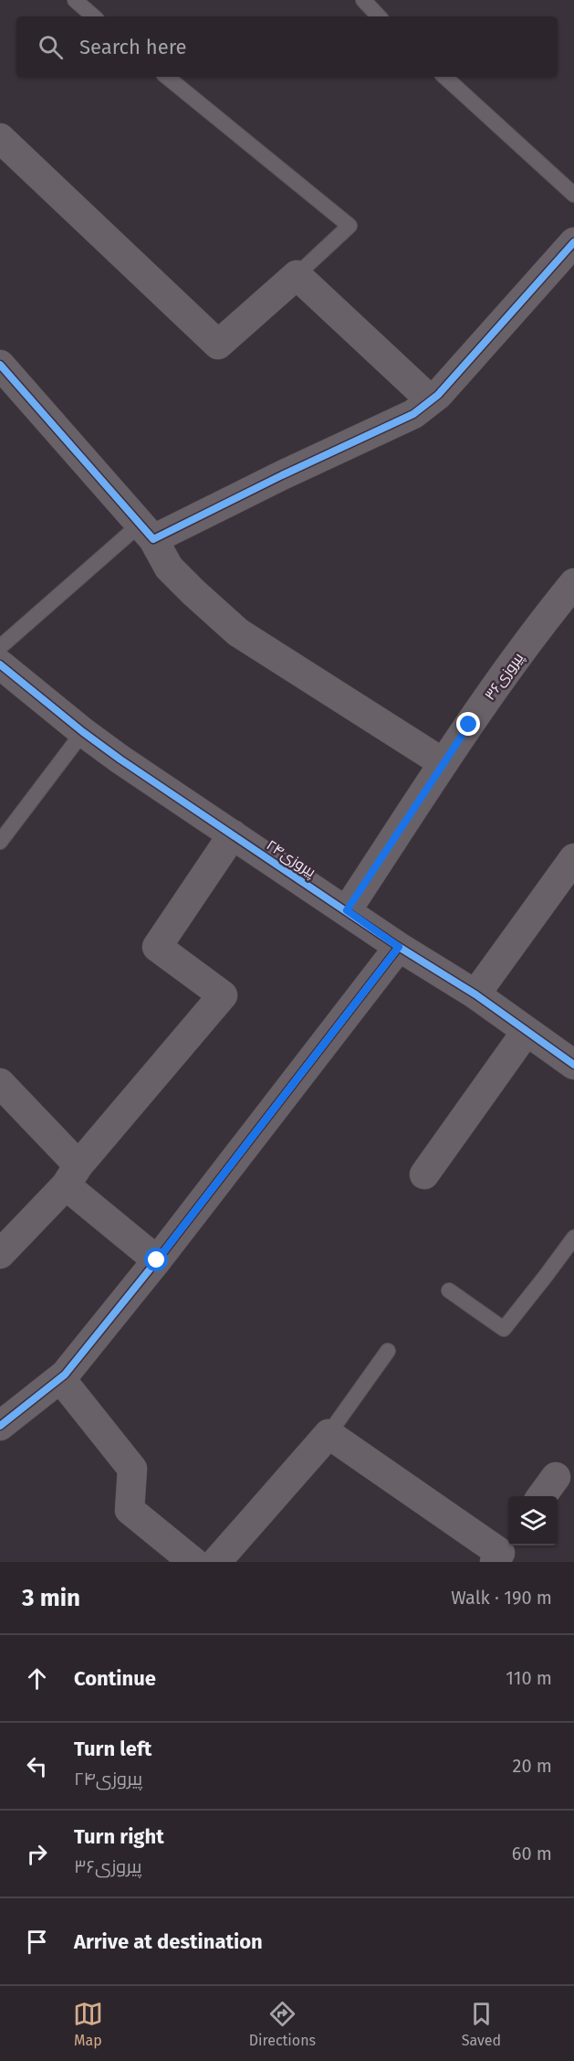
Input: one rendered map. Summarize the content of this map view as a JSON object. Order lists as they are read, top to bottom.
{
  "streets": {
    "street": ["پیروزی۳۶", "پیروزی۲۴"]
  },
  "crossings": [
    ["پیروزی۳۶", "پیروزی۲۴"]
  ],
  "page": {
    "search": "Search here",
    "heading": ["3 min", "Walk · 190 m"],
    "list": [
      ["Continue", "110 m"],
      ["Turn left", "پیروزی۲۴", "20 m"],
      ["Turn right", "پیروزی۳۶", "60 m"],
      "Arrive at destination"
    ],
    "nav": ["Map", "Directions", "Saved"]
  }
}
